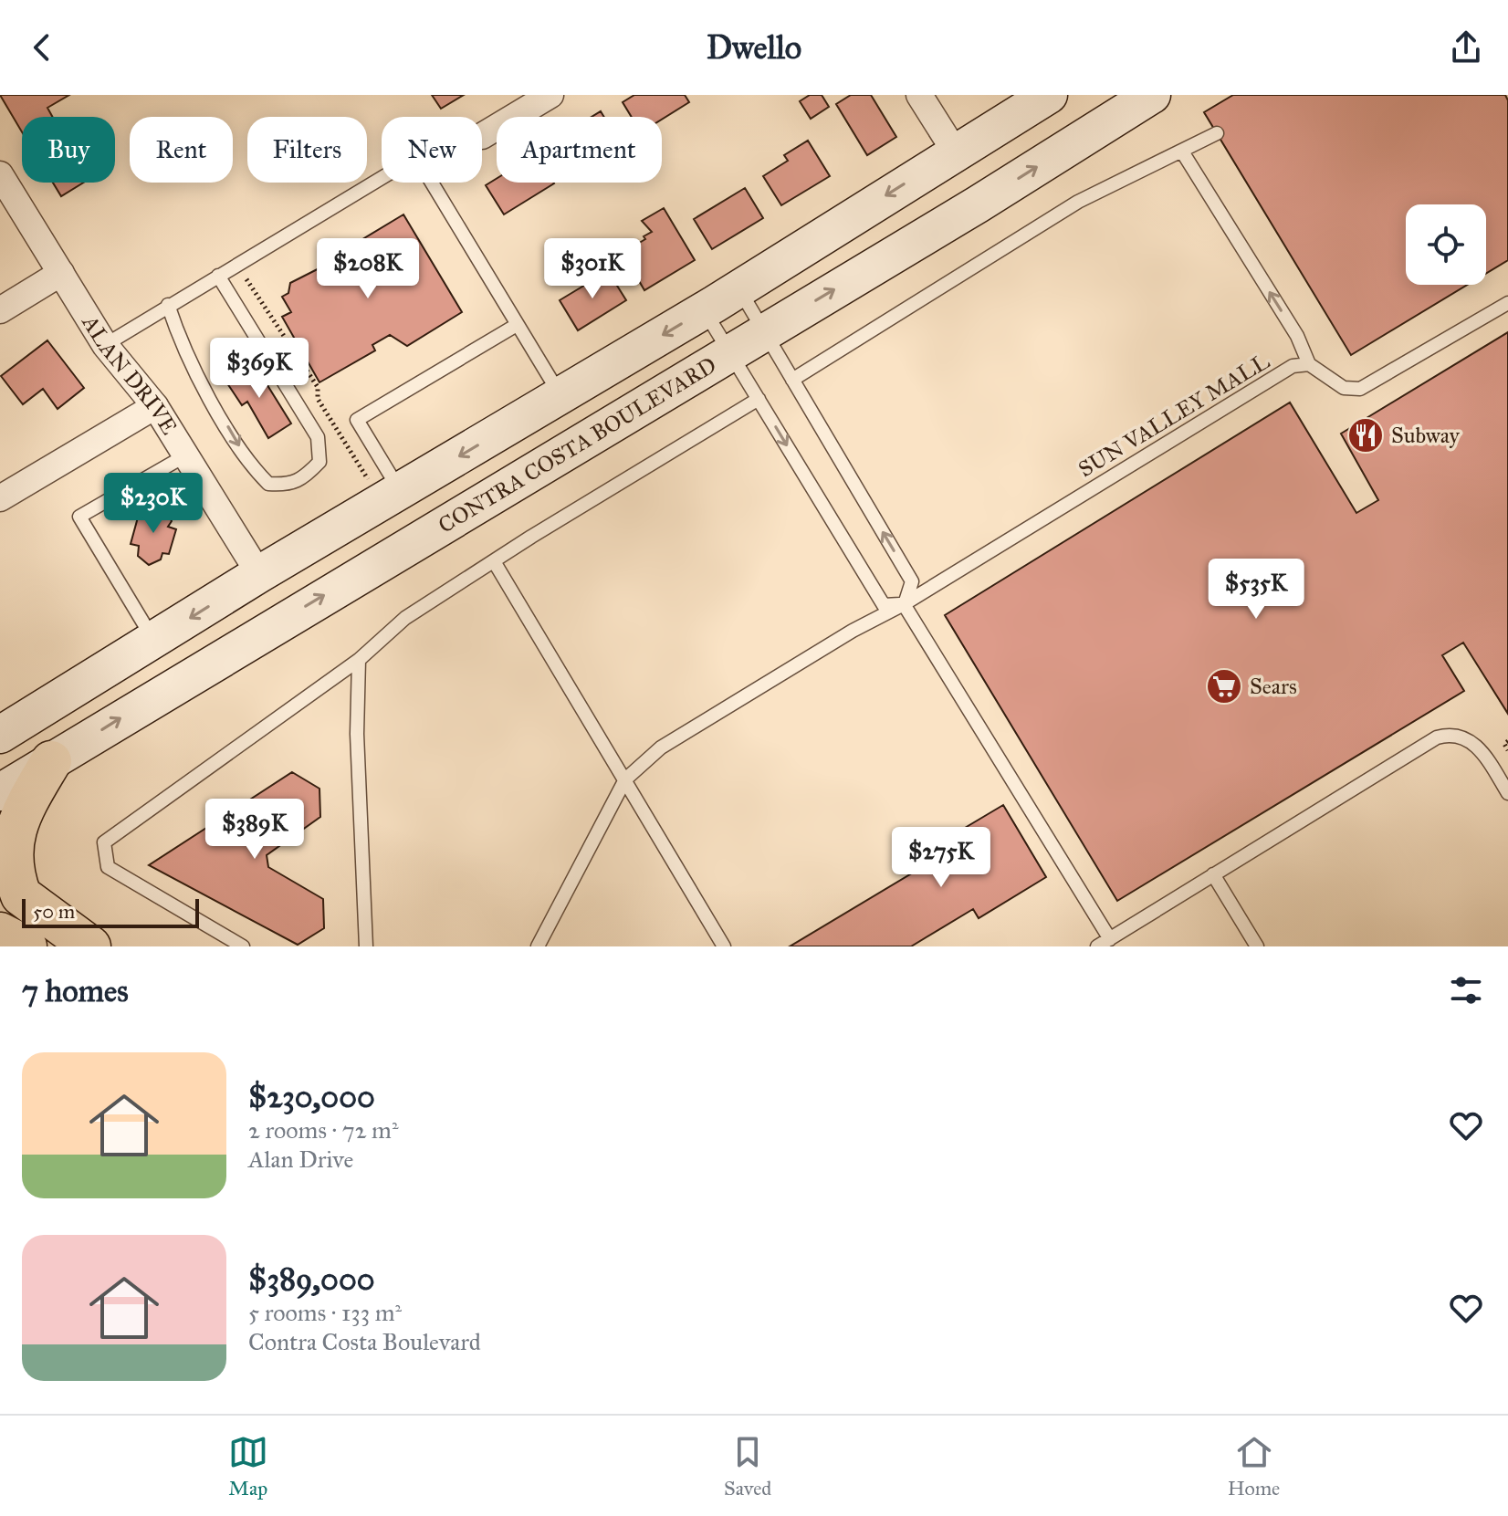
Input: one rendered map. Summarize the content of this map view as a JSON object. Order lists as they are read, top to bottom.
{
  "streets": {
    "main road": ["CONTRA COSTA BOULEVARD"],
    "street": ["ALAN DRIVE"],
    "lane": ["SUN VALLEY MALL"]
  },
  "places": {
    "restaurant": ["Subway"],
    "supermarket": ["Sears"]
  },
  "scale_bar": "50 m",
  "page": {
    "header": "Dwello",
    "chip": [
      "Buy",
      "Rent",
      "Filters",
      "New",
      "Apartment"
    ],
    "price": [
      "$208K",
      "$301K",
      "$369K",
      "$230K",
      "$535K",
      "$389K",
      "$275K"
    ],
    "scale": "50 m",
    "heading": "7 homes",
    "list": [
      {
        "name": "$230,000",
        "note": "2 rooms · 72 m² · Alan Drive"
      },
      {
        "name": "$389,000",
        "note": "5 rooms · 133 m² · Contra Costa Boulevard"
      }
    ],
    "tabs": ["Map", "Saved", "Home"]
  }
}
